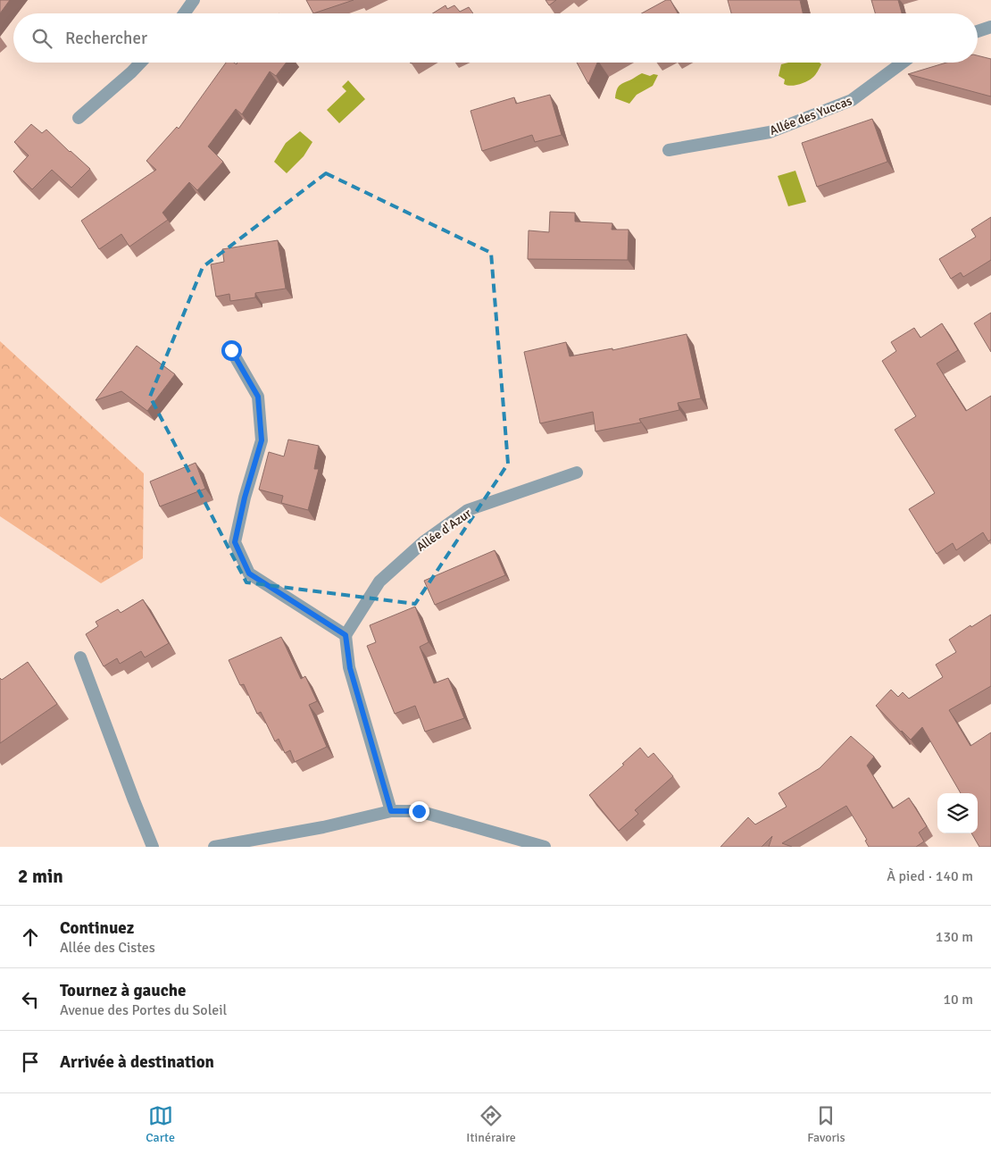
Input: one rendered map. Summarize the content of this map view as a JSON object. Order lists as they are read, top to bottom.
{
  "streets": {
    "street": ["Allée des Yuccas", "Allée d'Azur"]
  },
  "page": {
    "search": "Rechercher",
    "heading": ["2 min", "À pied · 140 m"],
    "list": [
      ["Continuez", "Allée des Cistes", "130 m"],
      ["Tournez à gauche", "Avenue des Portes du Soleil", "10 m"],
      "Arrivée à destination"
    ],
    "nav": ["Carte", "Itinéraire", "Favoris"]
  }
}
